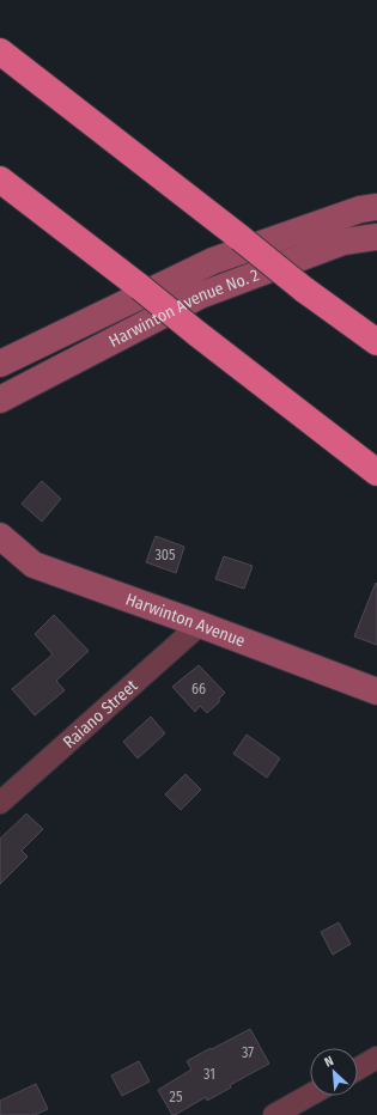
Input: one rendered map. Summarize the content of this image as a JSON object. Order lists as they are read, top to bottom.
{
  "streets": {
    "main road": ["Harwinton Avenue No. 2", "Harwinton Avenue"],
    "street": ["Raiano Street"]
  },
  "crossings": [
    ["Harwinton Avenue", "Raiano Street"]
  ],
  "house_numbers": [
    "305",
    "66",
    "37",
    "31",
    "25"
  ],
  "north": "top left"
}
